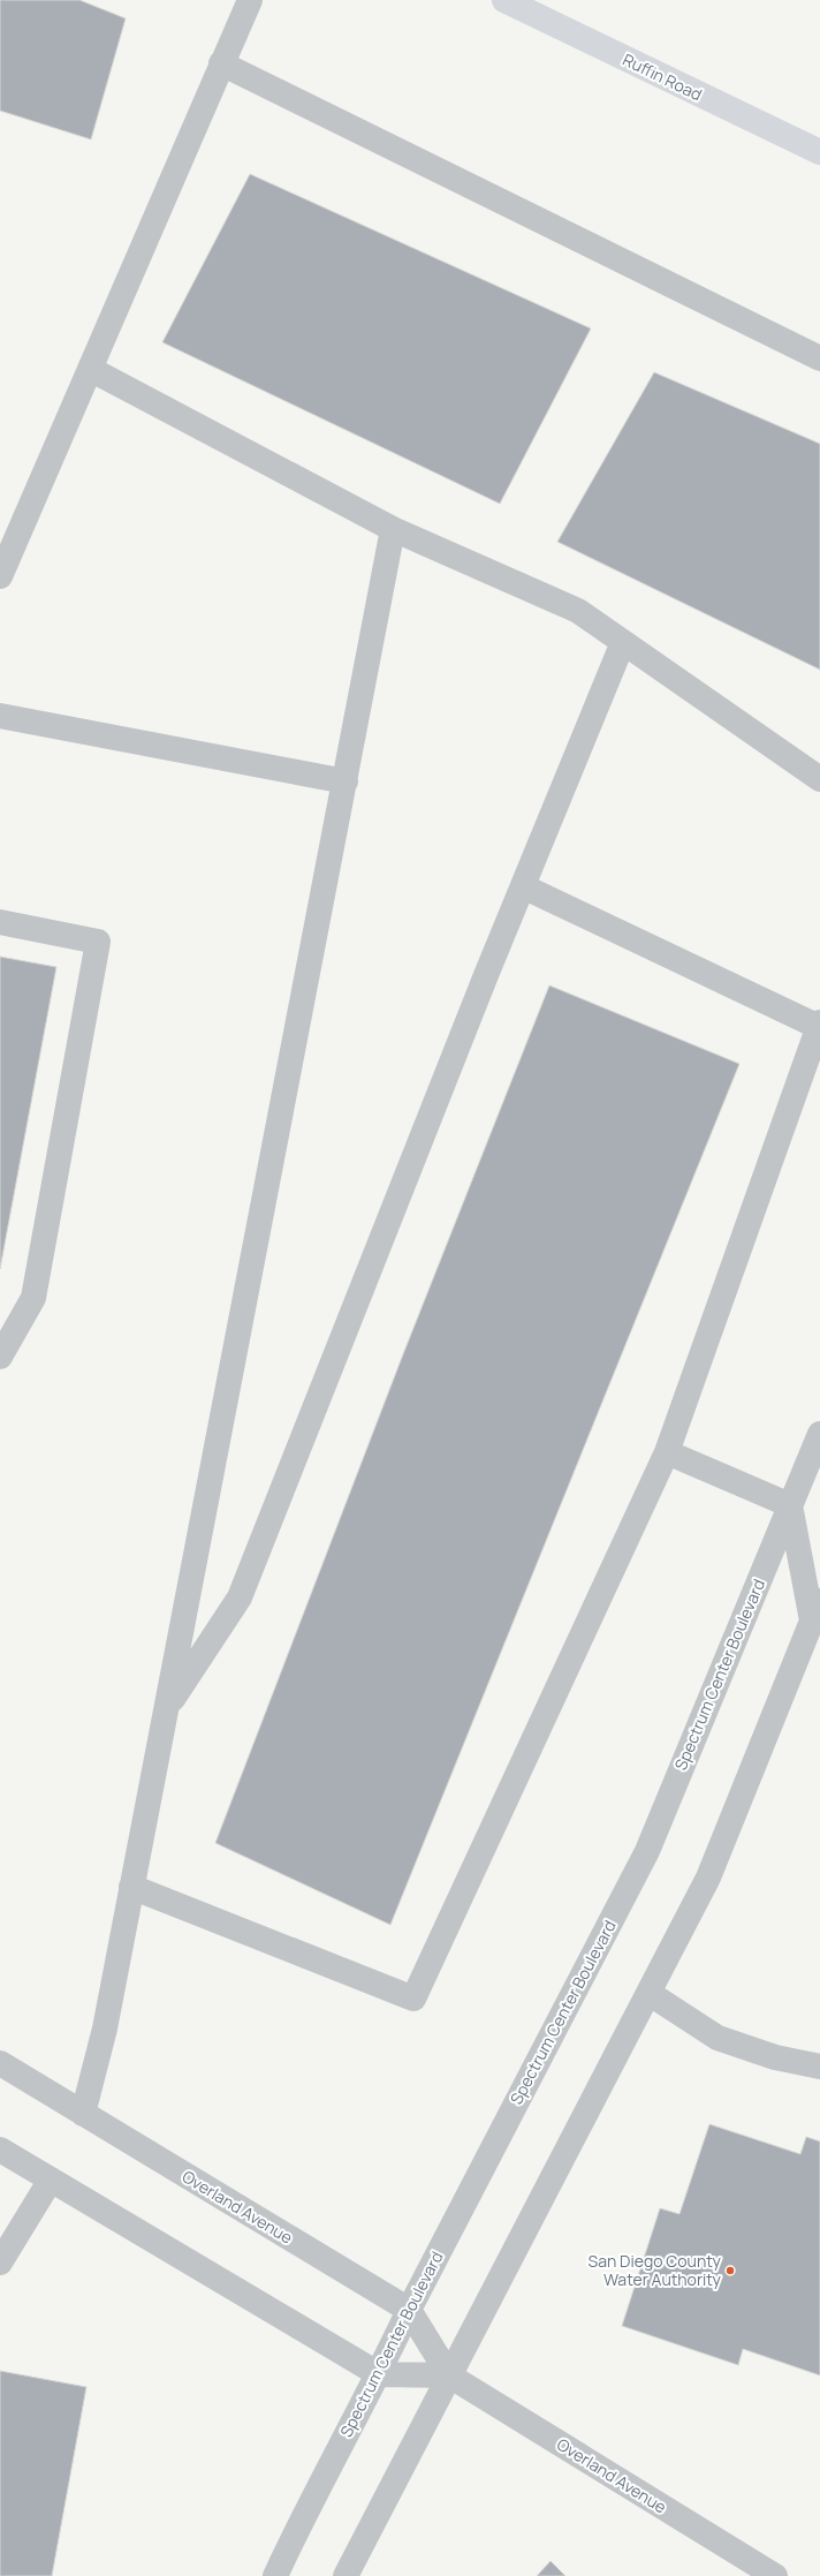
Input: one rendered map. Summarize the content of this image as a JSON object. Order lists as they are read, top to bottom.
{
  "streets": {
    "main road": ["Ruffin Road"],
    "street": ["Spectrum Center Boulevard", "Overland Avenue"]
  },
  "crossings": [
    ["Spectrum Center Boulevard", "Overland Avenue"]
  ],
  "places": ["San Diego County Water Authority"]
}
